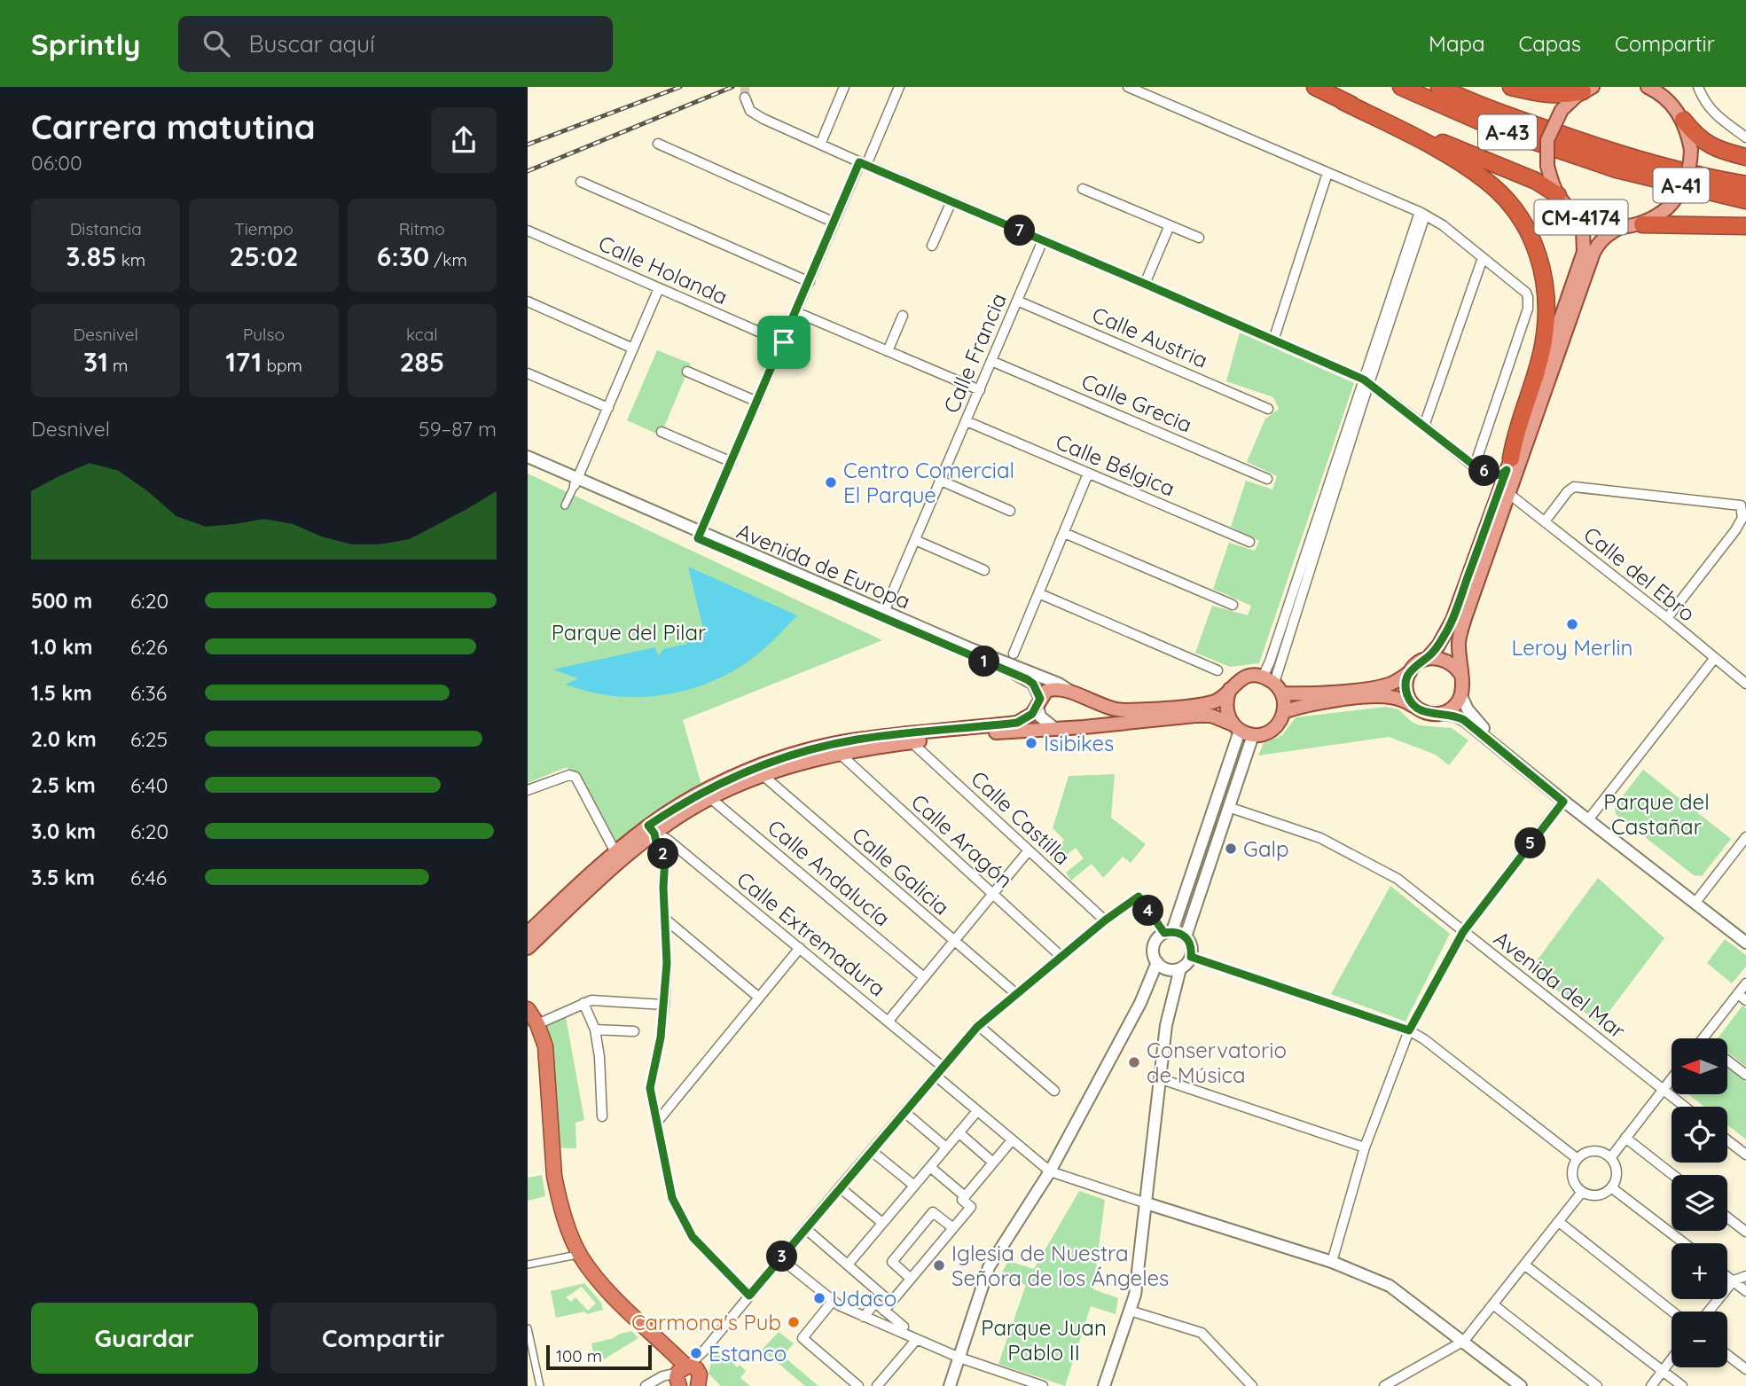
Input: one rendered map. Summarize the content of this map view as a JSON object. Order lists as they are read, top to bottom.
{
  "streets": {
    "highway": ["A-43", "A-41"],
    "main road": ["CM-4174", "Avenida de Europa"],
    "street": [
      "Calle Holanda",
      "Calle Austria",
      "Calle Francia",
      "Calle Grecia",
      "Calle Bélgica",
      "Calle del Ebro",
      "Calle Castilla",
      "Calle Aragón",
      "Calle Galicia",
      "Calle Andalucía",
      "Calle Extremadura",
      "Avenida del Mar"
    ]
  },
  "crossings": [
    ["A-43", "A-41"],
    ["CM-4174", "Calle del Ebro"],
    ["Calle Austria", "Calle Francia"],
    ["Calle Francia", "Calle Grecia"],
    ["Calle Francia", "Calle Bélgica"],
    ["Calle Francia", "Avenida de Europa"]
  ],
  "parks": ["Parque del Pilar", "Parque del Castañar", "Parque Juan Pablo II"],
  "places": [
    "Centro Comercial El Parque",
    "Leroy Merlin",
    "Isibikes",
    "Galp",
    "Conservatorio de Música",
    "Iglesia de Nuestra Señora de los Ángeles",
    "Udaco",
    "Carmona's Pub",
    "Estanco"
  ],
  "scale_bar": "100 m",
  "north": "left",
  "page": {
    "header": "Sprintly",
    "search": "Buscar aquí",
    "nav": ["Mapa", "Capas", "Compartir"],
    "heading": ["Carrera matutina", "06:00"],
    "stats": [
      ["Distancia", "3.85 km"],
      ["Tiempo", "25:02"],
      ["Ritmo", "6:30 /km"],
      ["Desnivel", "31 m"],
      ["Pulso", "171 bpm"],
      ["kcal", "285"]
    ],
    "pins": [
      "7",
      "6",
      "1",
      "5",
      "2",
      "4",
      "3"
    ],
    "chart": ["Desnivel", "59–87 m"],
    "list": [
      {
        "name": "500 m",
        "note": "6:20"
      },
      {
        "name": "1.0 km",
        "note": "6:26"
      },
      {
        "name": "1.5 km",
        "note": "6:36"
      },
      {
        "name": "2.0 km",
        "note": "6:25"
      },
      {
        "name": "2.5 km",
        "note": "6:40"
      },
      {
        "name": "3.0 km",
        "note": "6:20"
      },
      {
        "name": "3.5 km",
        "note": "6:46"
      }
    ],
    "map_buttons": ["+", "−"],
    "buttons": ["Guardar", "Compartir"],
    "scale": "100 m"
  }
}
